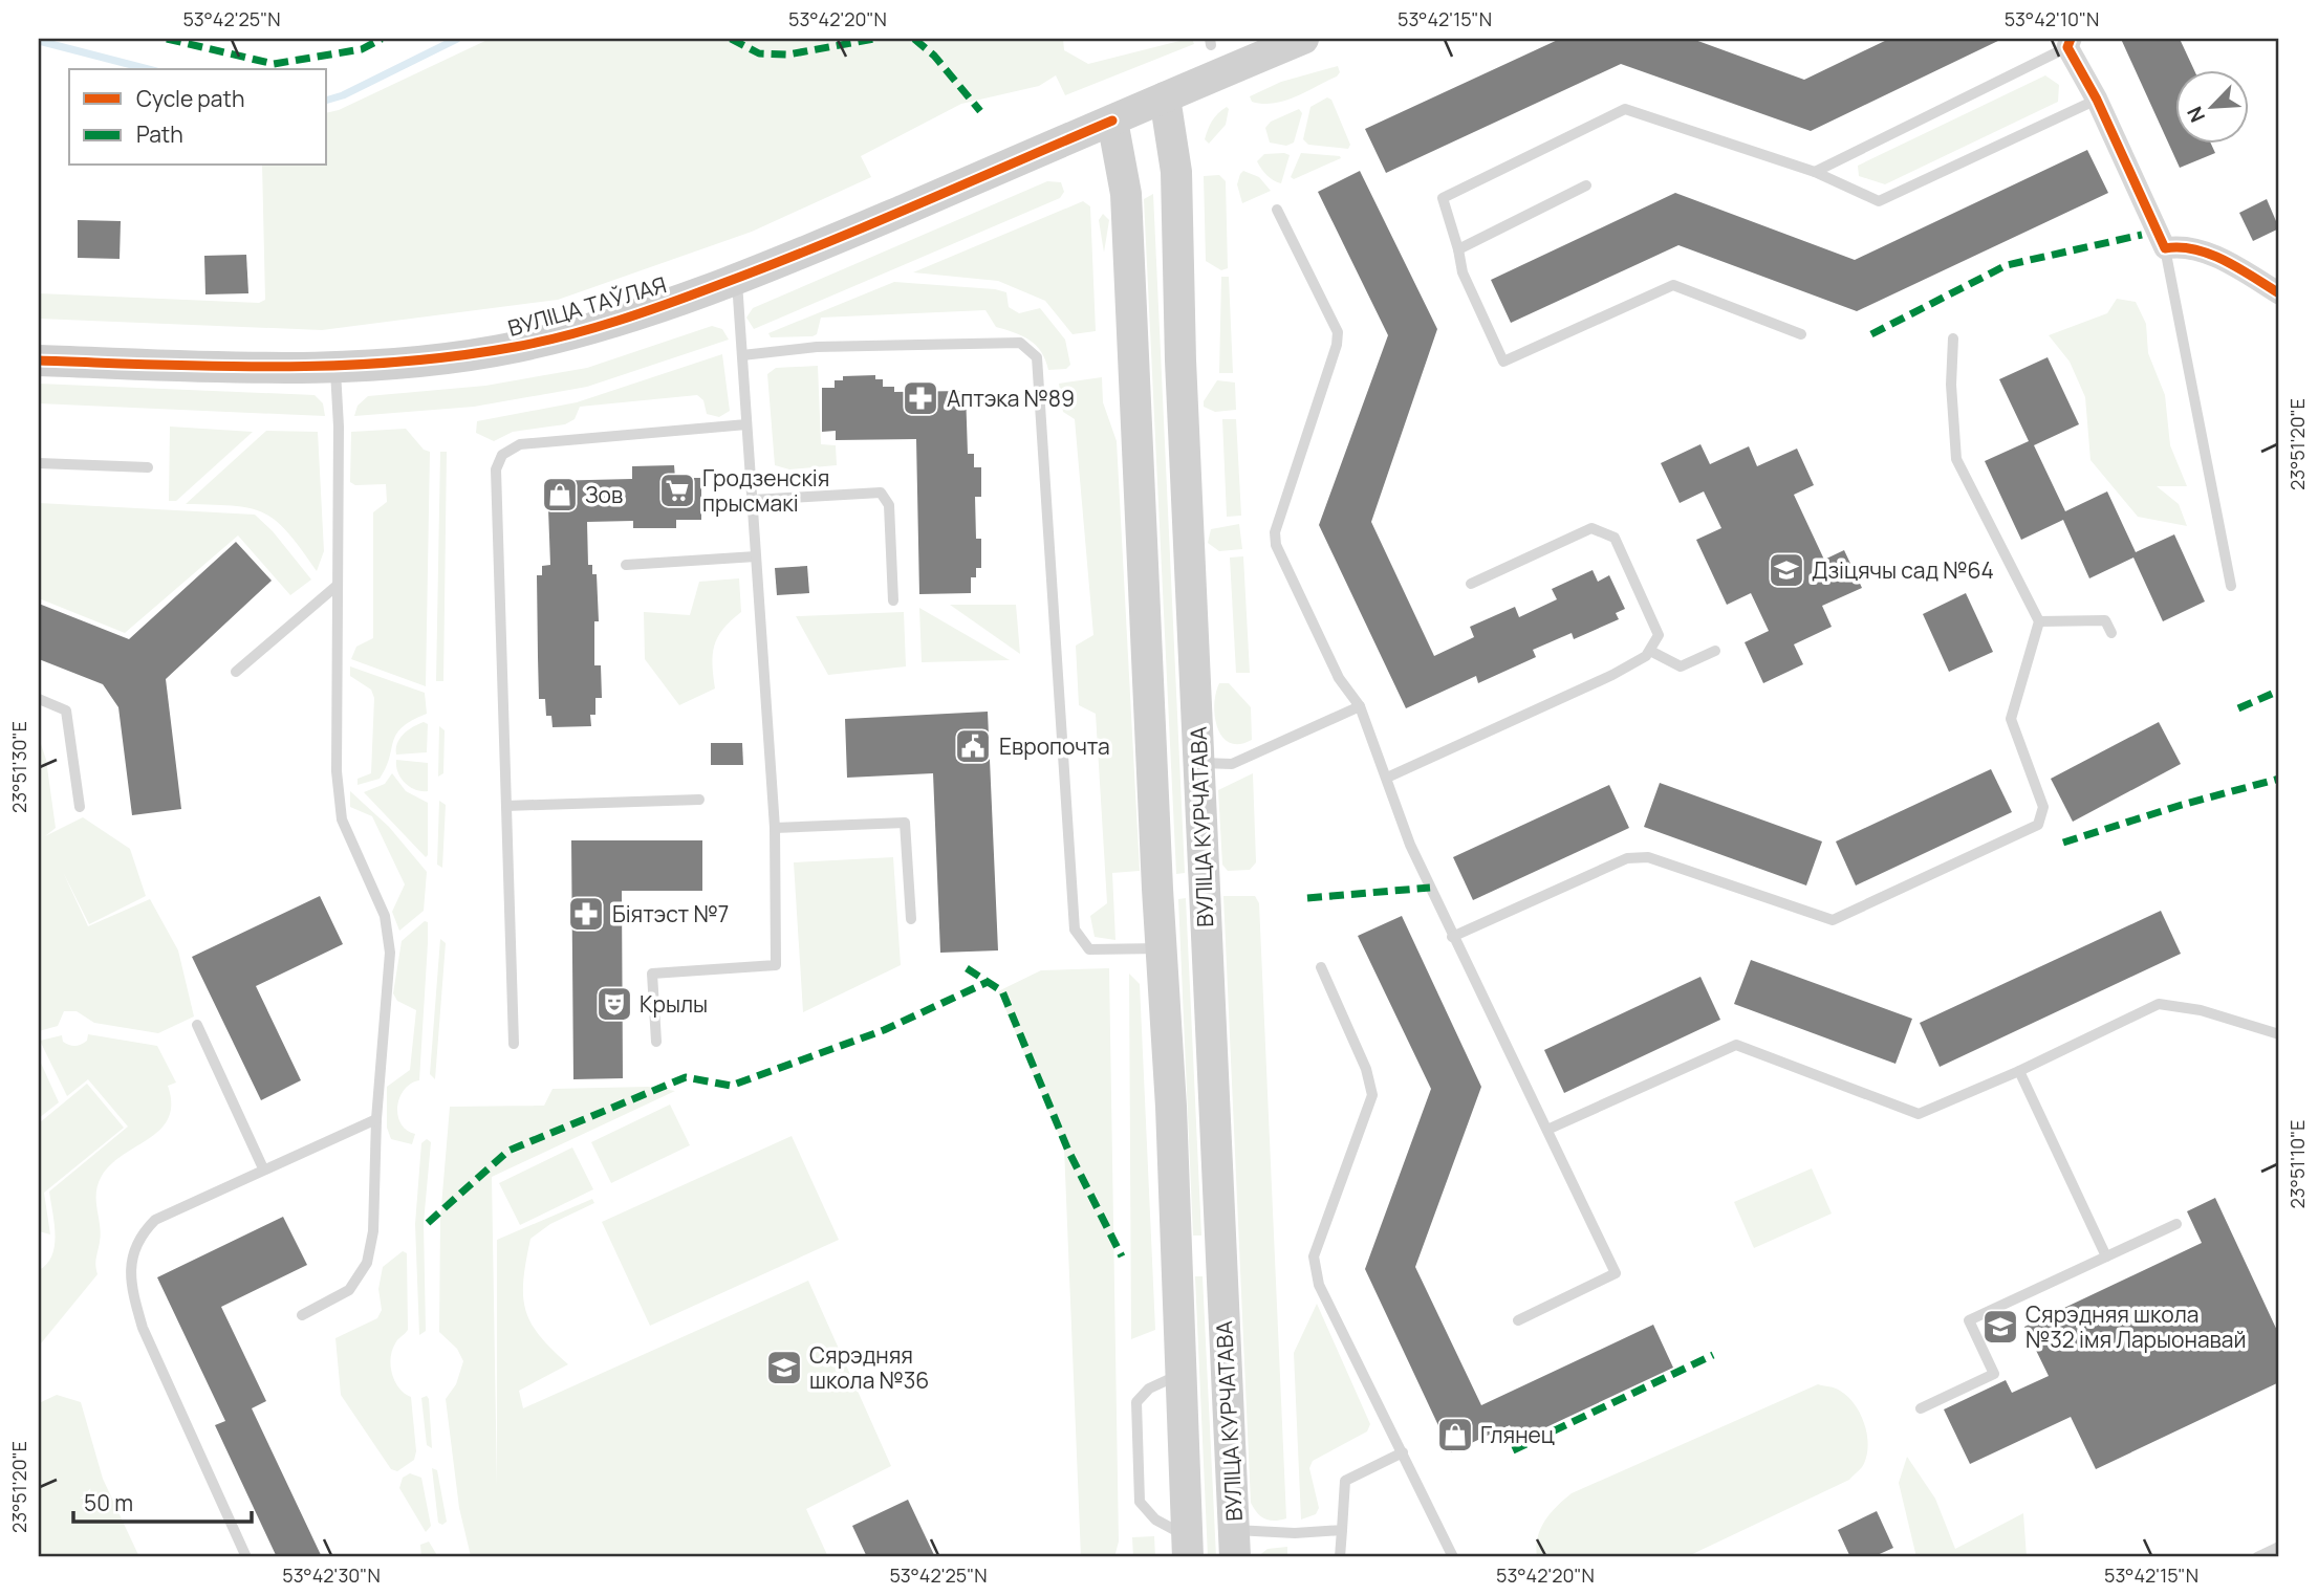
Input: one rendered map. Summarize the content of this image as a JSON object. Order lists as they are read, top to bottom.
{
  "streets": {
    "main road": ["ВУЛІЦА ТАЎЛАЯ", "ВУЛІЦА КУРЧАТАВА"]
  },
  "crossings": [
    ["ВУЛІЦА ТАЎЛАЯ", "ВУЛІЦА КУРЧАТАВА"]
  ],
  "places": {
    "pharmacy": ["Аптэка №89", "Біятэст №7"],
    "supermarket": ["Гродзенскія прысмакі"],
    "shop": ["Зов", "Глянец"],
    "school or university": ["Дзіцячы сад №64", "Сярэдняя школа №32 імя Ларыонавай", "Сярэдняя школа №36"],
    "public building": ["Европочта"],
    "theatre": ["Крылы"]
  },
  "legend": ["Cycle path", "Path"],
  "scale_bar": "50 m",
  "north": "bottom left",
  "coordinates": [
    "53°42'25\"N",
    "53°42'20\"N",
    "53°42'15\"N",
    "53°42'10\"N",
    "23°51'20\"E",
    "23°51'30\"E",
    "23°51'10\"E",
    "53°42'30\"N"
  ]
}
